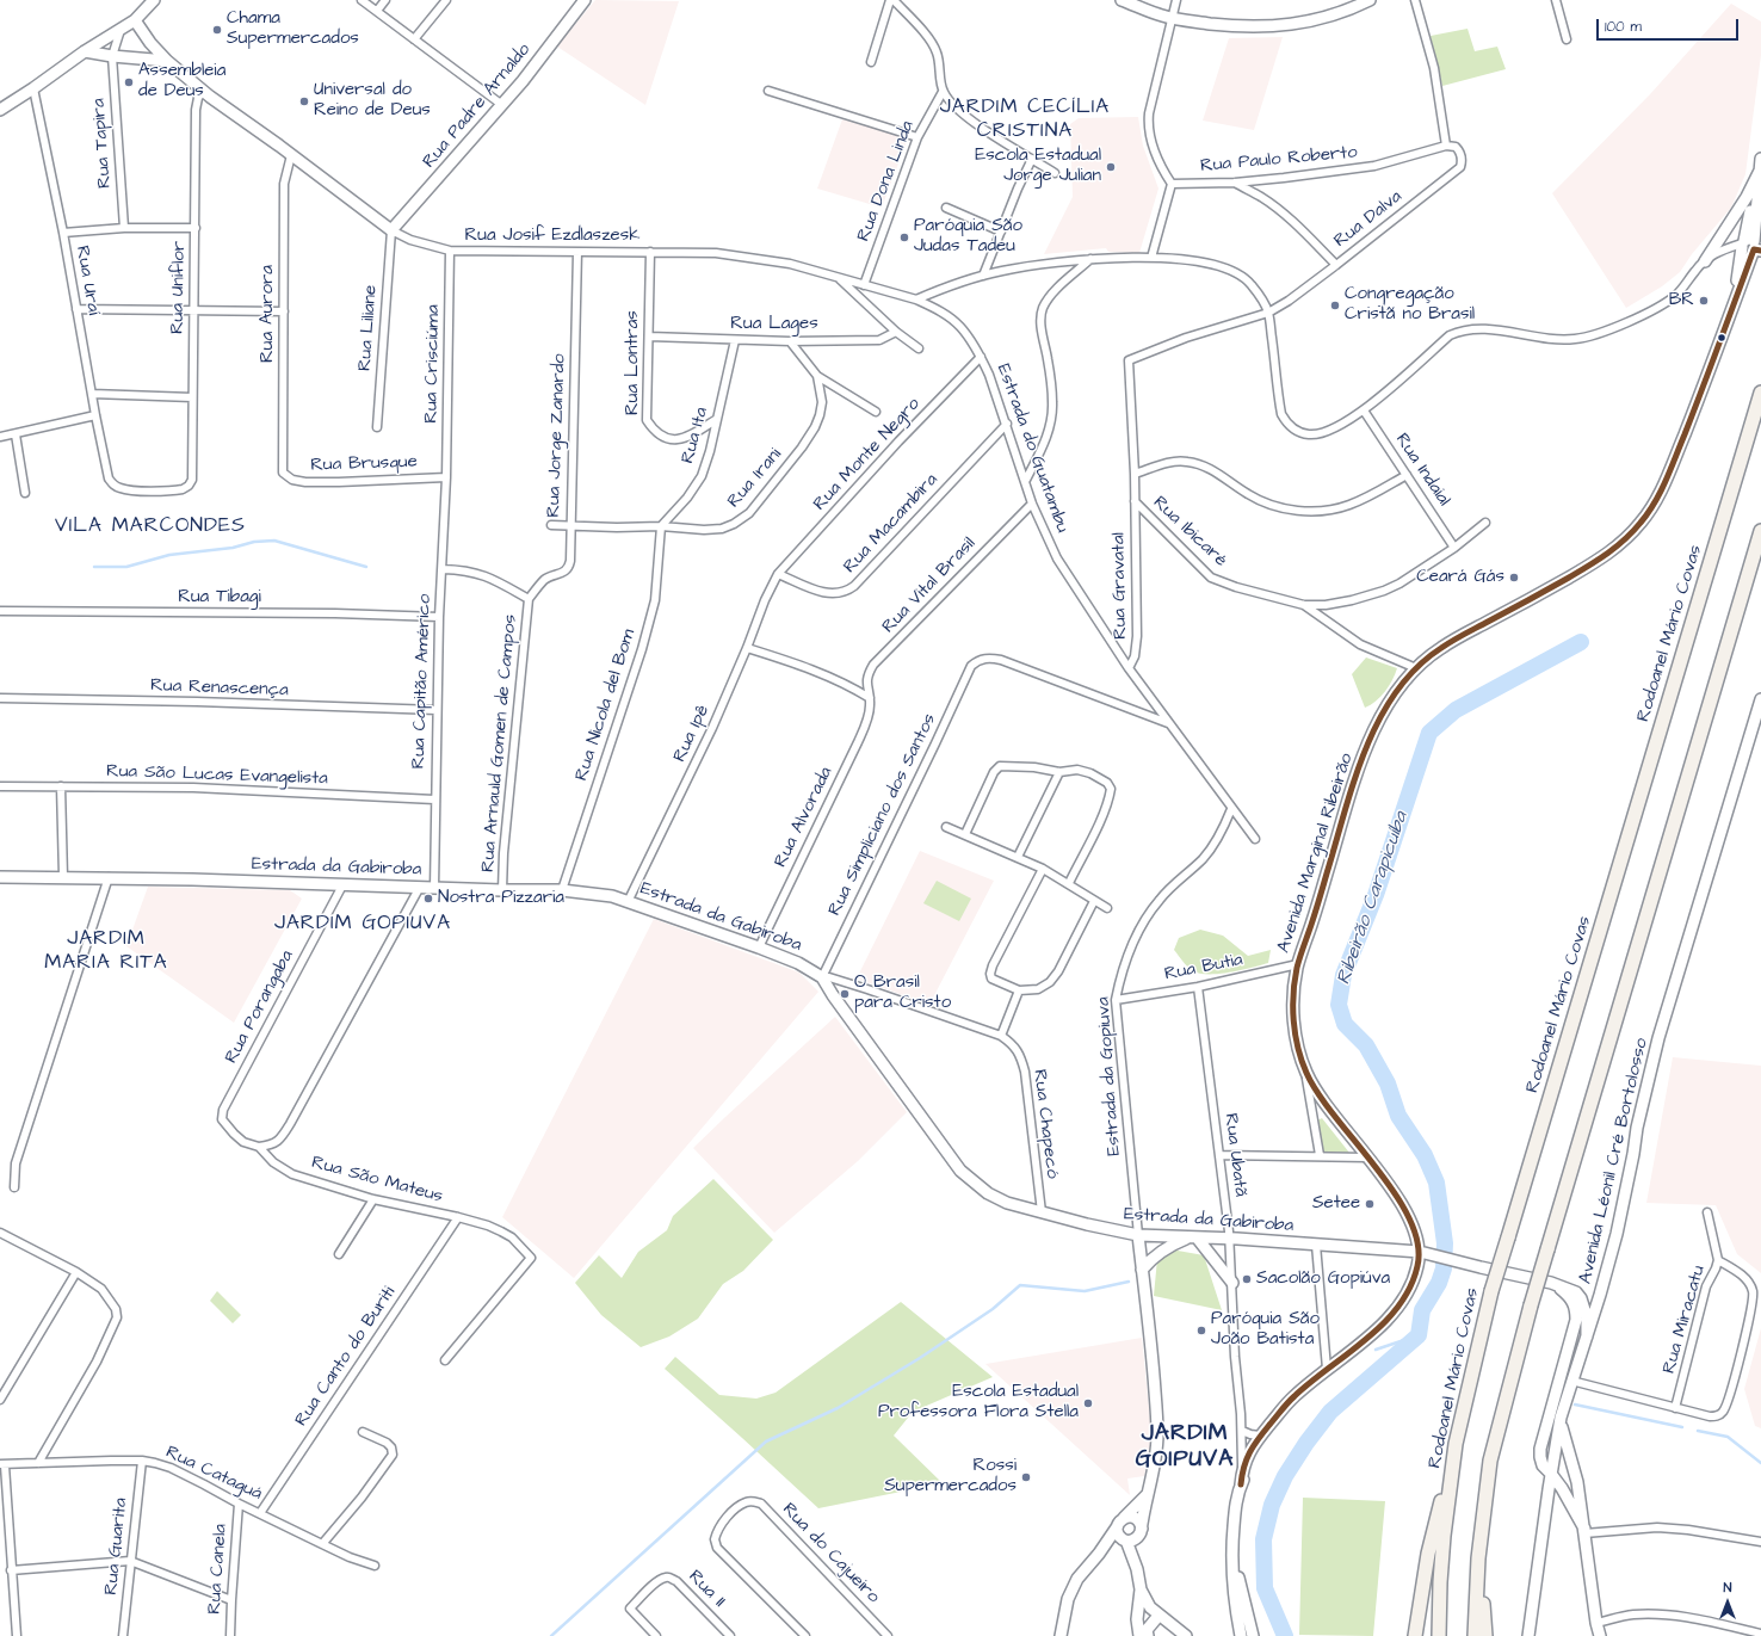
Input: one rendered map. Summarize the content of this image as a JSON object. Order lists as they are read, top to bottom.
{
  "streets": {
    "highway": ["Rodoanel Mário Covas"],
    "main road": [
      "Rua Padre Arnaldo",
      "Avenida Marginal Ribeirão",
      "Estrada da Gabiroba",
      "Avenida Léonil Cré Bortolosso"
    ],
    "street": [
      "Rua Tapira",
      "Rua Paulo Roberto",
      "Rua Dona Linda",
      "Rua Dalva",
      "Rua Josif Ezdlaszesk",
      "Rua Uraí",
      "Rua Uniflor",
      "Rua Aurora",
      "Rua Lages",
      "Rua Liliane",
      "Rua Lontras",
      "Rua Crisciúma",
      "Rua Jorge Zanardo",
      "Rua Ita",
      "Estrada do Guatambu",
      "Rua Monte Negro",
      "Rua Brusque",
      "Rua Indaial",
      "Rua Irani",
      "Rua Macambira",
      "Rua Ibicaré",
      "Rua Vital Brasil",
      "Rua Gravatal",
      "Rua Tibagi",
      "Rua Capitão Américo",
      "Rua Renascença",
      "Rua Nicola del Bom",
      "Rua Ipê",
      "Rua Arnauld Gomen de Campos",
      "Rua São Lucas Evangelista",
      "Rua Simpliciano dos Santos",
      "Rua Alvorada",
      "Rua Butia",
      "Rua Porangaba",
      "Estrada da Gopiuva",
      "Rua Chapecó",
      "Rua Ubatã",
      "Rua São Mateus",
      "Rua Miracatu",
      "Rua Canto do Buriti",
      "Rua Cataguá",
      "Rua Guarita",
      "Rua do Cajueiro",
      "Rua Canela",
      "Rua II"
    ]
  },
  "crossings": [
    ["Rua Padre Arnaldo", "Rua Josif Ezdlaszesk"],
    ["Rua Padre Arnaldo", "Rua Liliane"],
    ["Rua Paulo Roberto", "Rua Dalva"],
    ["Rua Dona Linda", "Estrada do Guatambu"],
    ["Rua Dalva", "Rua Gravatal"],
    ["Rua Josif Ezdlaszesk", "Rua Liliane"],
    ["Rua Josif Ezdlaszesk", "Rua Lontras"],
    ["Rua Josif Ezdlaszesk", "Rua Crisciúma"],
    ["Rua Josif Ezdlaszesk", "Rua Jorge Zanardo"],
    ["Rua Josif Ezdlaszesk", "Estrada do Guatambu"],
    ["Rua Uraí", "Rua Uniflor"],
    ["Rua Aurora", "Rua Brusque"],
    ["Rua Lages", "Rua Lontras"],
    ["Rua Lages", "Rua Ita"],
    ["Rua Lages", "Rua Irani"],
    ["Rua Lontras", "Rua Ita"],
    ["Rua Crisciúma", "Rua Brusque"],
    ["Rua Crisciúma", "Rua Capitão Américo"],
    ["Rua Jorge Zanardo", "Rua Irani"],
    ["Rua Jorge Zanardo", "Rua Arnauld Gomen de Campos"],
    ["Rua Ita", "Rua Irani"],
    ["Rua Ita", "Rua Nicola del Bom"],
    ["Estrada do Guatambu", "Rua Monte Negro"],
    ["Estrada do Guatambu", "Rua Macambira"],
    ["Estrada do Guatambu", "Rua Vital Brasil"],
    ["Estrada do Guatambu", "Rua Gravatal"],
    ["Estrada do Guatambu", "Rua Simpliciano dos Santos"],
    ["Estrada do Guatambu", "Estrada da Gopiuva"],
    ["Rua Monte Negro", "Rua Macambira"],
    ["Rua Monte Negro", "Rua Ipê"],
    ["Rua Brusque", "Rua Capitão Américo"],
    ["Rua Indaial", "Rua Ibicaré"],
    ["Rua Irani", "Rua Nicola del Bom"],
    ["Rua Macambira", "Rua Ipê"],
    ["Rua Ibicaré", "Rua Gravatal"],
    ["Rua Vital Brasil", "Rua Alvorada"],
    ["Rua Tibagi", "Rua Capitão Américo"],
    ["Rua Capitão Américo", "Rua Renascença"],
    ["Rua Capitão Américo", "Rua São Lucas Evangelista"],
    ["Rua Capitão Américo", "Estrada da Gabiroba"],
    ["Rua Nicola del Bom", "Estrada da Gabiroba"],
    ["Rua Ipê", "Estrada da Gabiroba"],
    ["Rua Arnauld Gomen de Campos", "Estrada da Gabiroba"],
    ["Rua Simpliciano dos Santos", "Estrada da Gabiroba"],
    ["Rua Simpliciano dos Santos", "Rua Chapecó"],
    ["Rua Alvorada", "Estrada da Gabiroba"],
    ["Avenida Marginal Ribeirão", "Estrada da Gabiroba"],
    ["Avenida Marginal Ribeirão", "Rua Butia"],
    ["Estrada da Gabiroba", "Rua Porangaba"],
    ["Estrada da Gabiroba", "Estrada da Gopiuva"],
    ["Estrada da Gabiroba", "Rua Chapecó"],
    ["Estrada da Gabiroba", "Rua Ubatã"],
    ["Estrada da Gabiroba", "Avenida Léonil Cré Bortolosso"],
    ["Rua Butia", "Estrada da Gopiuva"],
    ["Rua Butia", "Rua Ubatã"],
    ["Rua Porangaba", "Rua São Mateus"],
    ["Rua São Mateus", "Rua Canto do Buriti"],
    ["Rua Canto do Buriti", "Rua Cataguá"],
    ["Rua Cataguá", "Rua Guarita"],
    ["Rua Cataguá", "Rua Canela"]
  ],
  "districts": [
    "JARDIM CECÍLIA CRISTINA",
    "VILA MARCONDES",
    "JARDIM GOPIUVA",
    "JARDIM MARIA RITA",
    "JARDIM GOIPUVA"
  ],
  "water": ["Ribeirão Carapicuíba"],
  "places": [
    "Chama Supermercados",
    "Assembleia de Deus",
    "Universal do Reino de Deus",
    "Escola Estadual Jorge Julian",
    "Paróquia São Judas Tadeu",
    "BR",
    "Congregação Cristã no Brasil",
    "Ceará Gás",
    "Nostra Pizzaria",
    "O Brasil para Cristo",
    "Setee",
    "Sacolão Gopiúva",
    "Paróquia São João Batista",
    "Escola Estadual Professora Flora Stella",
    "Rossi Supermercados"
  ],
  "scale_bar": "100 m",
  "north": "top"
}
